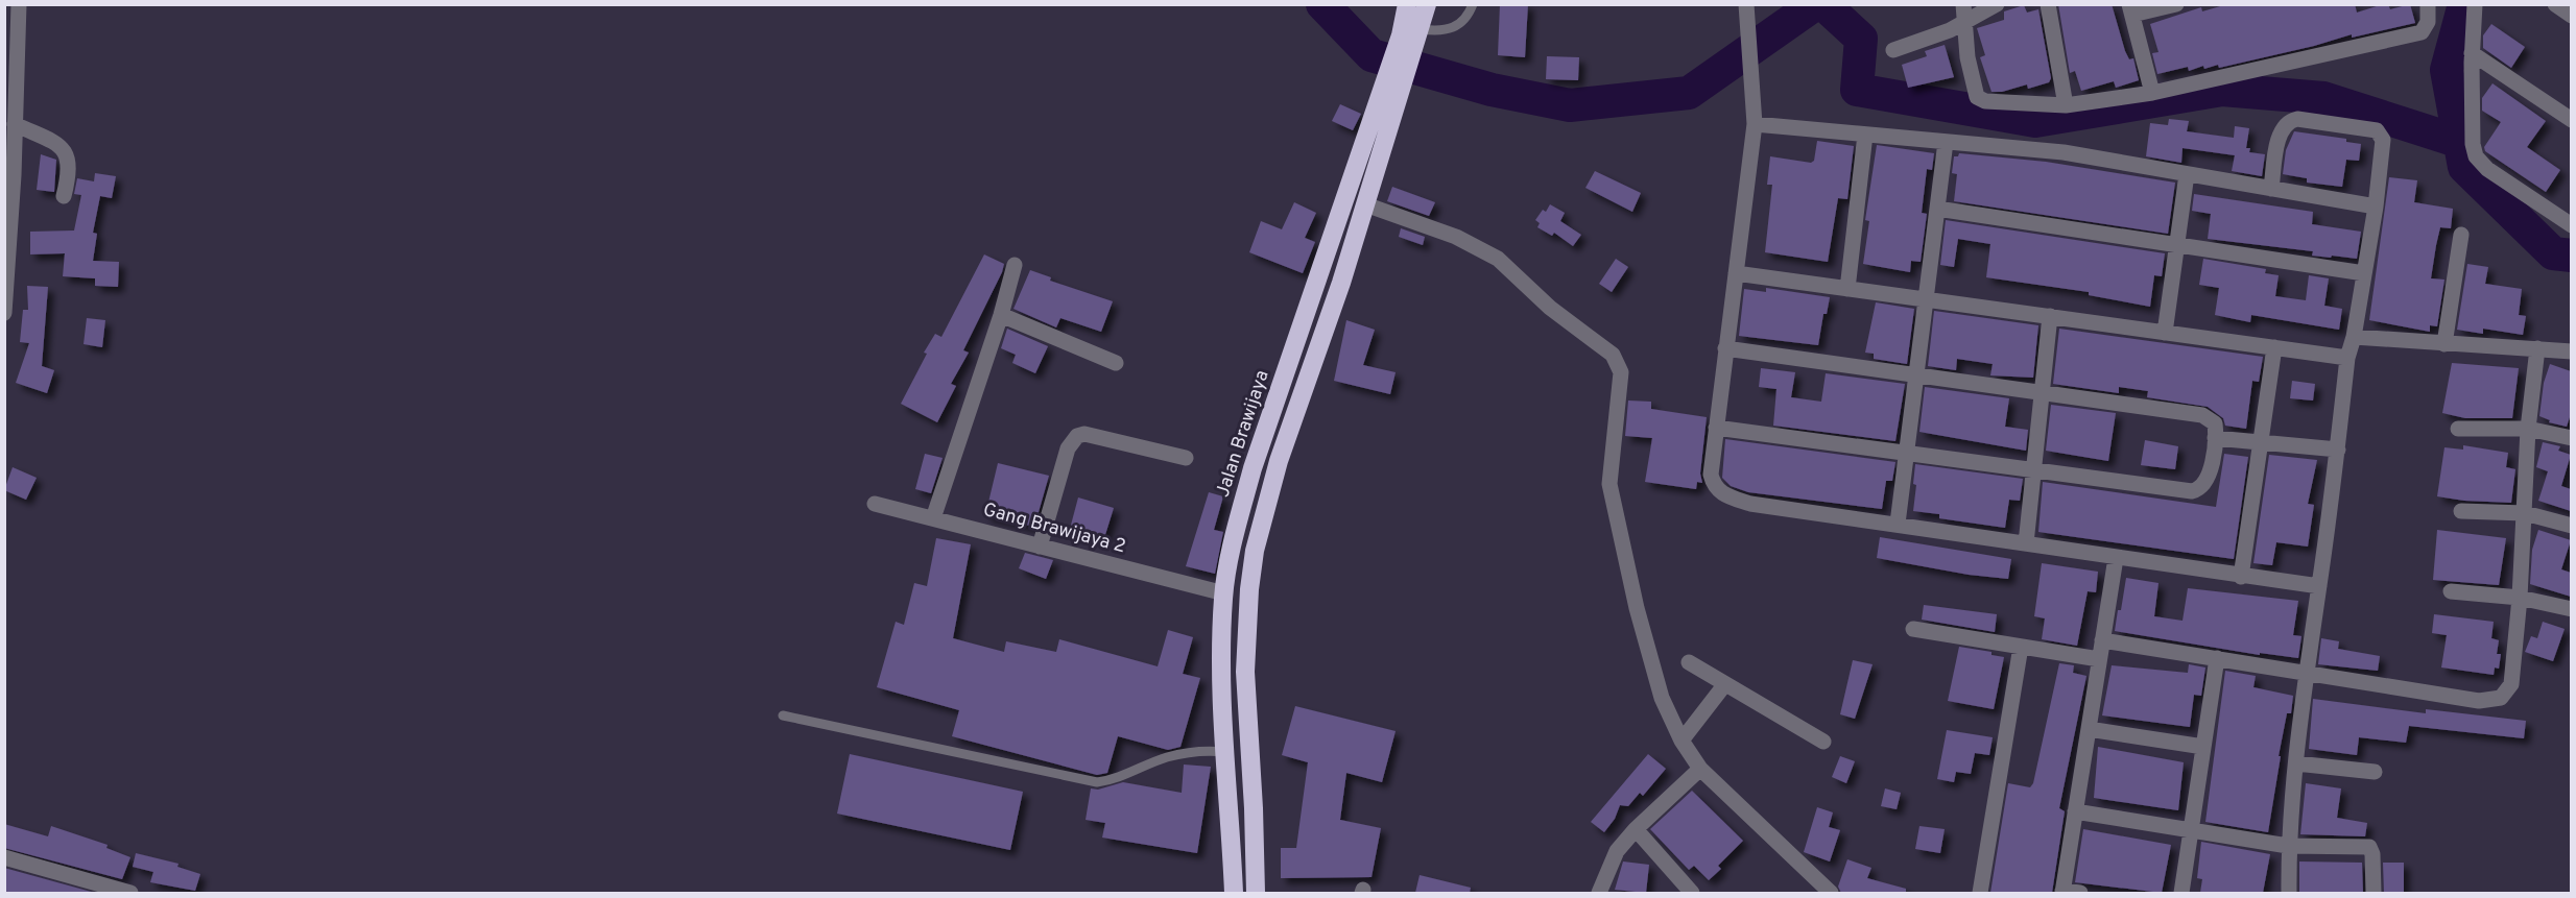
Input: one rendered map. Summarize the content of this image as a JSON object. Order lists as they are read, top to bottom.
{
  "streets": {
    "highway": ["Jalan Brawijaya"],
    "street": ["Gang Brawijaya 2"]
  },
  "crossings": [
    ["Jalan Brawijaya", "Gang Brawijaya 2"]
  ]
}
